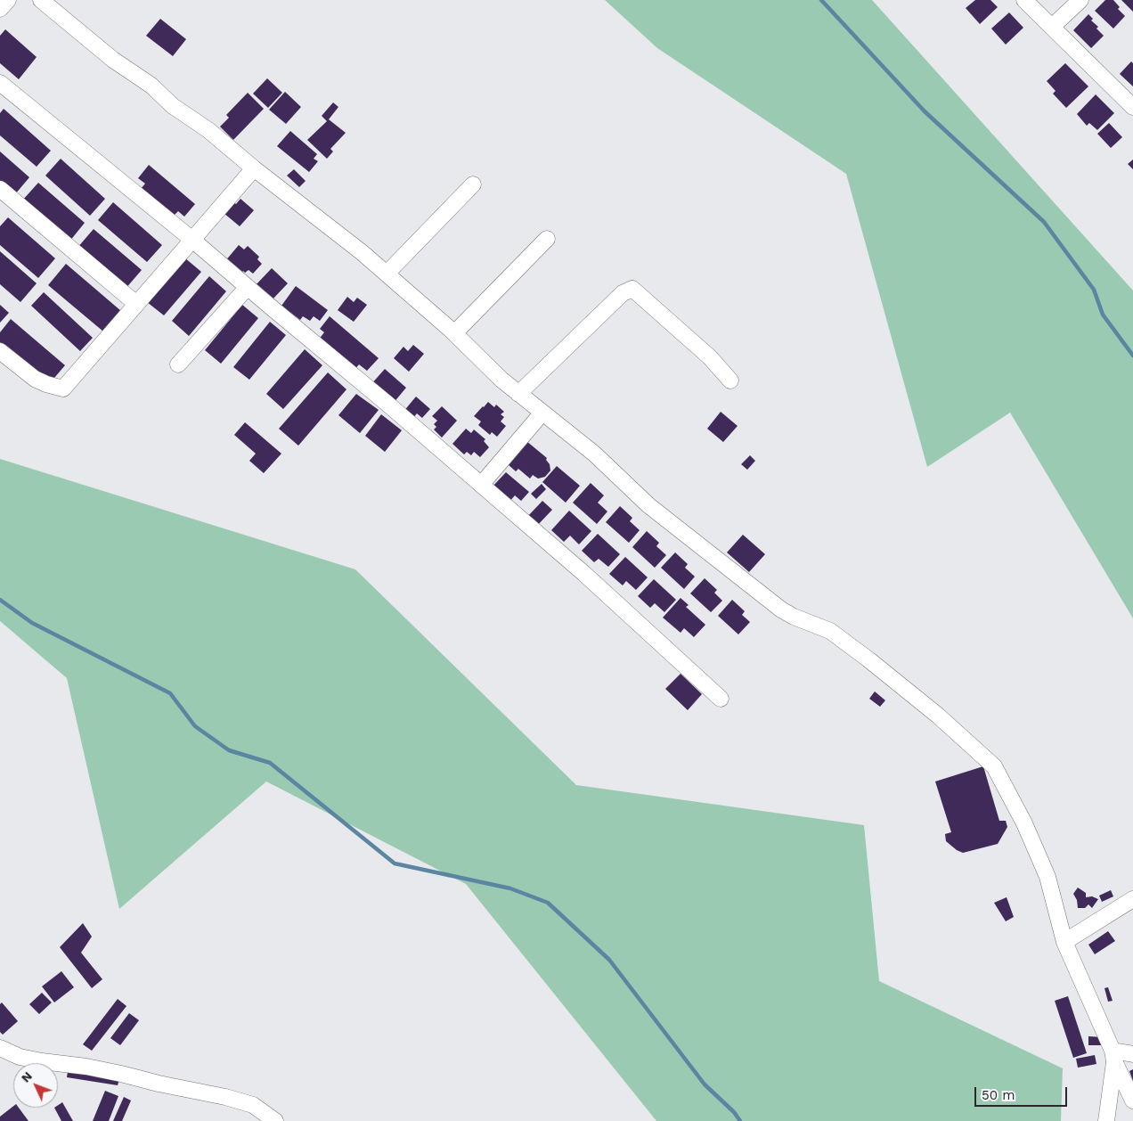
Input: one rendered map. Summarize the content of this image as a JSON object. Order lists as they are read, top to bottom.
{
  "scale_bar": "50 m",
  "north": "top left"
}
